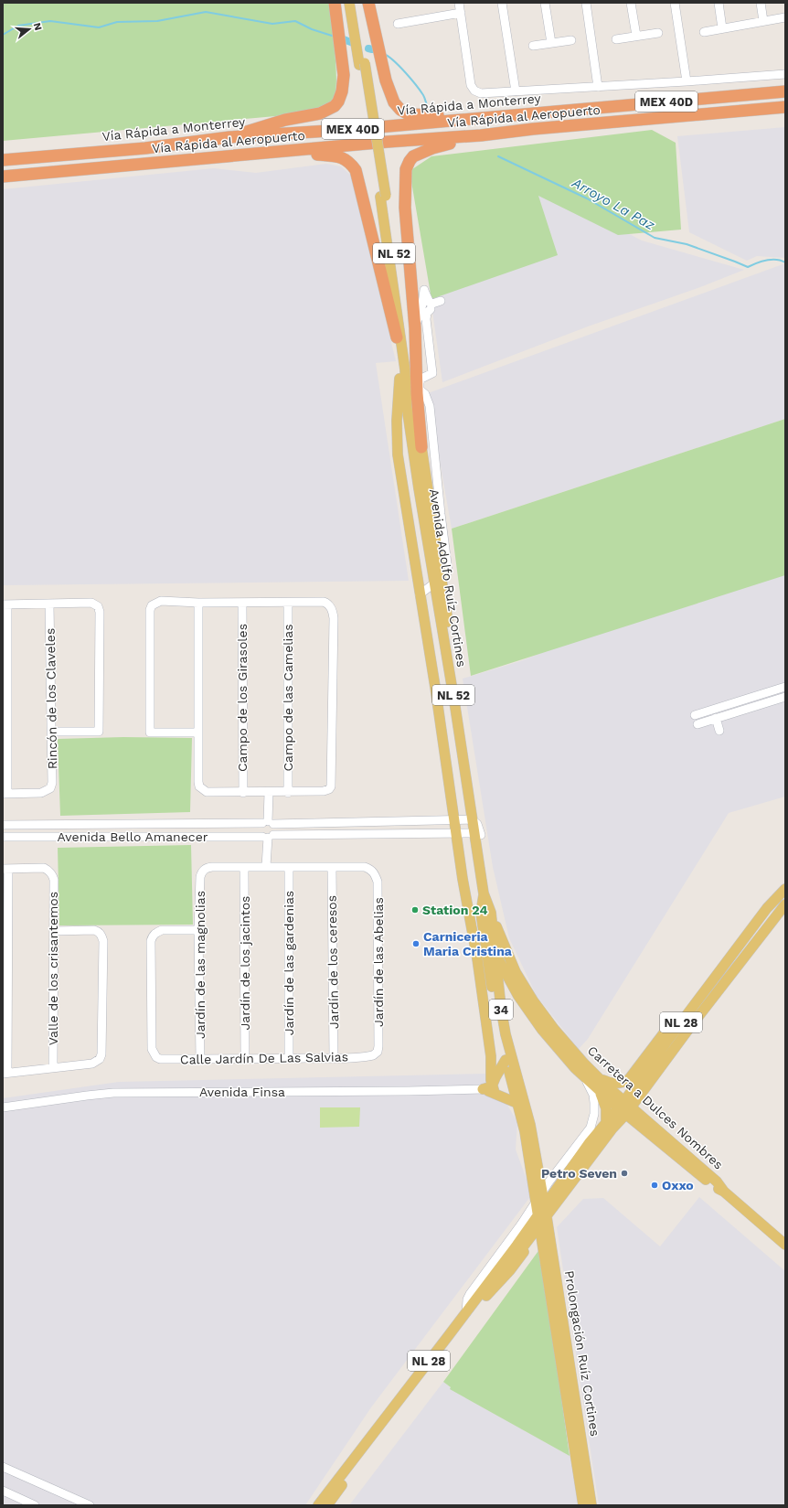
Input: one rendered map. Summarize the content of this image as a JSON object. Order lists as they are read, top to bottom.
{
  "streets": {
    "highway": ["MEX 40D", "Vía Rápida a Monterrey", "Vía Rápida al Aeropuerto"],
    "main road": [
      "NL 52",
      "Avenida Adolfo Ruíz Cortines",
      "34",
      "NL 28",
      "Carretera a Dulces Nombres",
      "Prolongación Ruíz Cortines"
    ],
    "street": [
      "Campo de los Girasoles",
      "Campo de las Camelias",
      "Rincón de los Claveles",
      "Avenida Bello Amanecer",
      "Jardín de los ceresos",
      "Jardín de las Abelias",
      "Jardín de los jacintos",
      "Jardín de las gardenias",
      "Jardín de las magnolias",
      "Valle de los crisantemos",
      "Calle Jardín De Las Salvias",
      "Avenida Finsa"
    ]
  },
  "crossings": [
    ["Avenida Adolfo Ruíz Cortines", "Avenida Bello Amanecer"],
    ["Avenida Adolfo Ruíz Cortines", "NL 28"],
    ["Avenida Adolfo Ruíz Cortines", "Carretera a Dulces Nombres"],
    ["Avenida Adolfo Ruíz Cortines", "Prolongación Ruíz Cortines"],
    ["Jardín de los ceresos", "Jardín de las Abelias"],
    ["Jardín de los ceresos", "Calle Jardín De Las Salvias"],
    ["Jardín de las Abelias", "Calle Jardín De Las Salvias"],
    ["Jardín de los jacintos", "Jardín de las magnolias"],
    ["Jardín de los jacintos", "Calle Jardín De Las Salvias"],
    ["Jardín de las gardenias", "Calle Jardín De Las Salvias"],
    ["Jardín de las magnolias", "Calle Jardín De Las Salvias"],
    ["NL 28", "Prolongación Ruíz Cortines"]
  ],
  "water": ["Arroyo La Paz"],
  "places": [
    "Station 24",
    "Carniceria Maria Cristina",
    "Petro Seven",
    "Oxxo"
  ],
  "north": "right"
}
